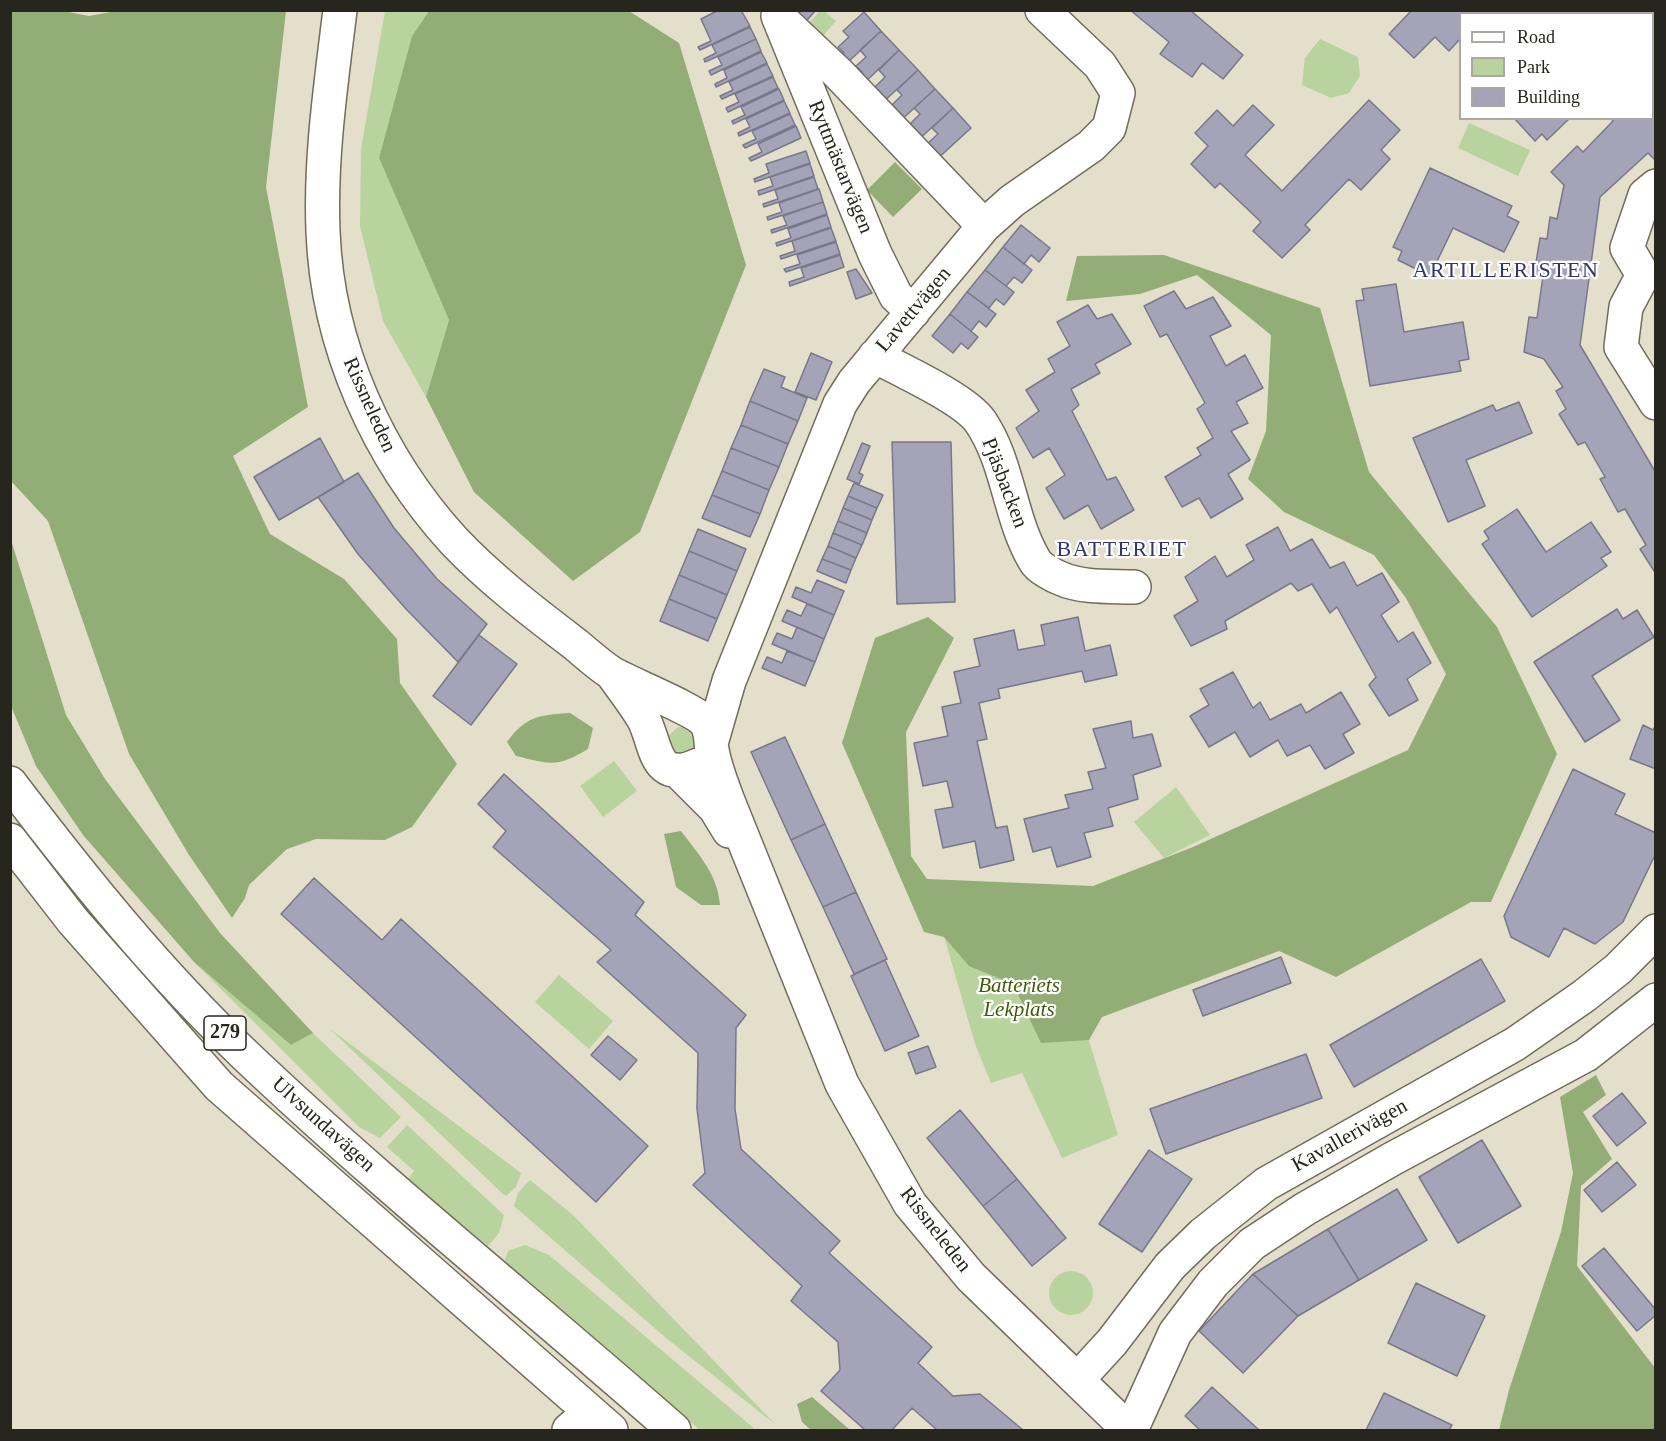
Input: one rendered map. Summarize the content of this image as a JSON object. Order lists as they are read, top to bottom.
{
  "streets": {
    "street": [
      "Ryttmästarvägen",
      "Lavettvägen",
      "Rissneleden",
      "Pjäsbacken",
      "279",
      "Ulvsundavägen",
      "Kavallerivägen"
    ]
  },
  "crossings": [
    ["Ryttmästarvägen", "Lavettvägen"],
    ["Lavettvägen", "Rissneleden"],
    ["Lavettvägen", "Pjäsbacken"],
    ["Rissneleden", "Kavallerivägen"]
  ],
  "districts": ["ARTILLERISTEN", "BATTERIET"],
  "parks": ["Batteriets Lekplats"],
  "legend": ["Road", "Park", "Building"]
}
